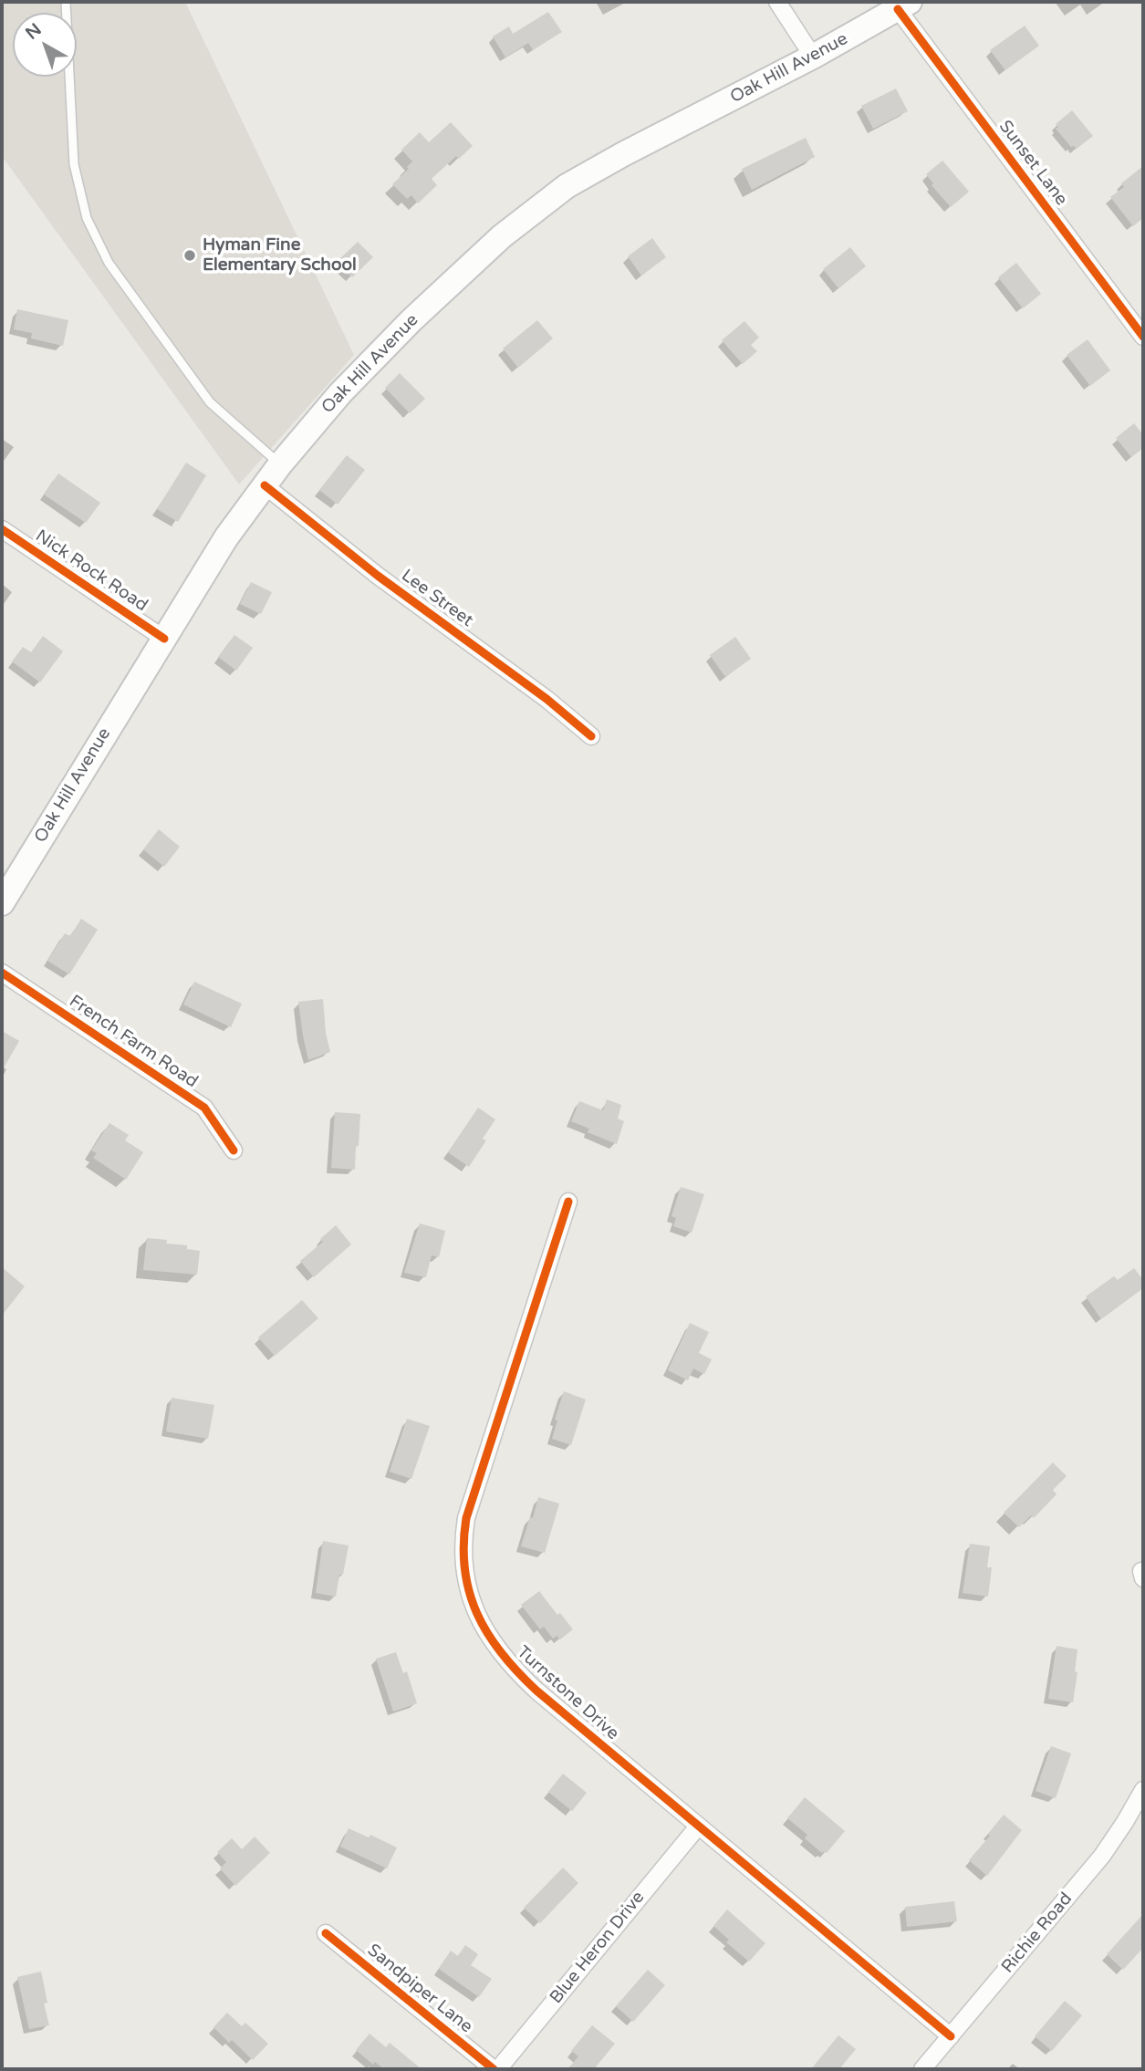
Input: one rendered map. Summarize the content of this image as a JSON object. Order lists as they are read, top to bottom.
{
  "streets": {
    "main road": ["Oak Hill Avenue"],
    "street": [
      "Sunset Lane",
      "Nick Rock Road",
      "Lee Street",
      "French Farm Road",
      "Turnstone Drive",
      "Richie Road",
      "Blue Heron Drive",
      "Sandpiper Lane"
    ]
  },
  "crossings": [
    ["Oak Hill Avenue", "Sunset Lane"],
    ["Oak Hill Avenue", "Nick Rock Road"],
    ["Oak Hill Avenue", "Lee Street"],
    ["Turnstone Drive", "Richie Road"],
    ["Turnstone Drive", "Blue Heron Drive"],
    ["Blue Heron Drive", "Sandpiper Lane"]
  ],
  "places": ["Hyman Fine Elementary School"],
  "north": "top left"
}
